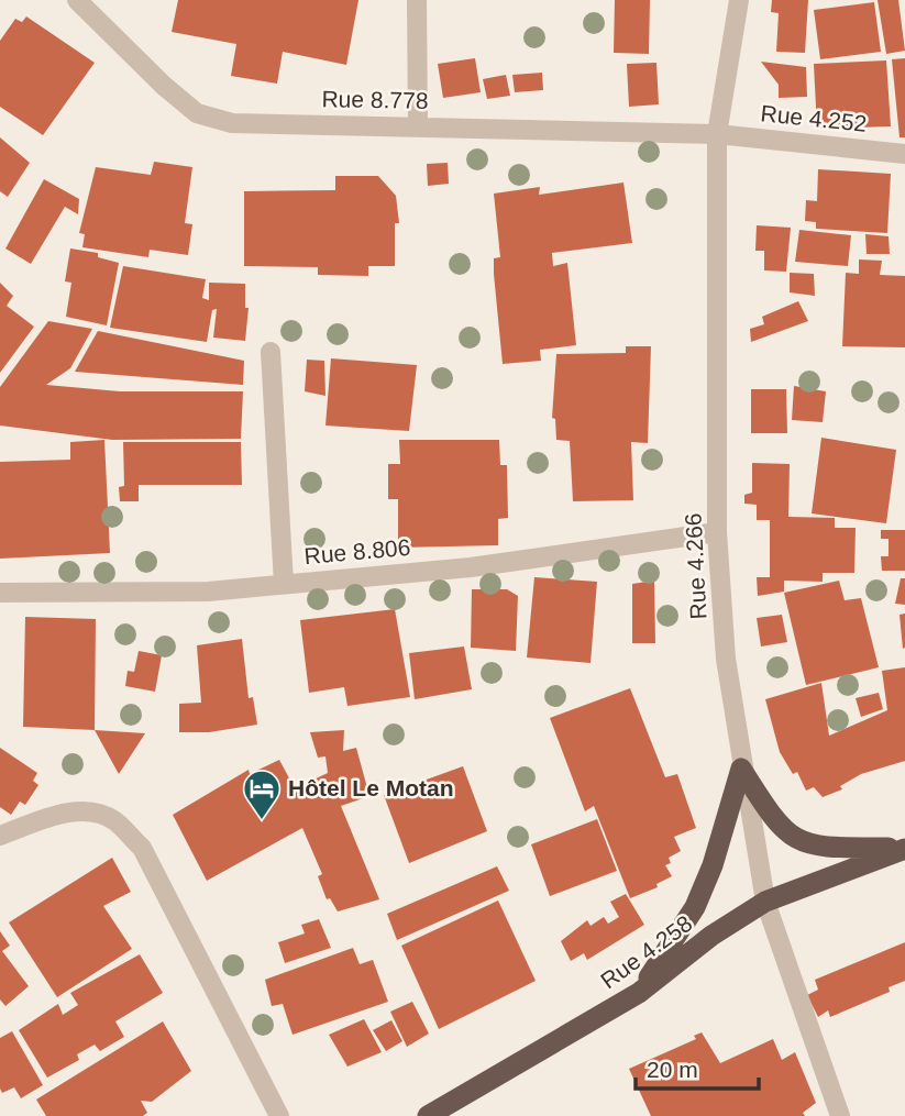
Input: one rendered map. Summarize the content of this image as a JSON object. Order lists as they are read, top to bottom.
{
  "streets": {
    "highway": ["Rue 4.258"],
    "street": [
      "Rue 8.778",
      "Rue 4.252",
      "Rue 8.806",
      "Rue 4.266"
    ]
  },
  "crossings": [
    ["Rue 8.778", "Rue 4.252"],
    ["Rue 8.778", "Rue 4.266"],
    ["Rue 4.252", "Rue 4.266"],
    ["Rue 8.806", "Rue 4.266"],
    ["Rue 4.266", "Rue 4.258"]
  ],
  "places": {
    "hotel": ["Hôtel Le Motan"]
  },
  "scale_bar": "20 m"
}
